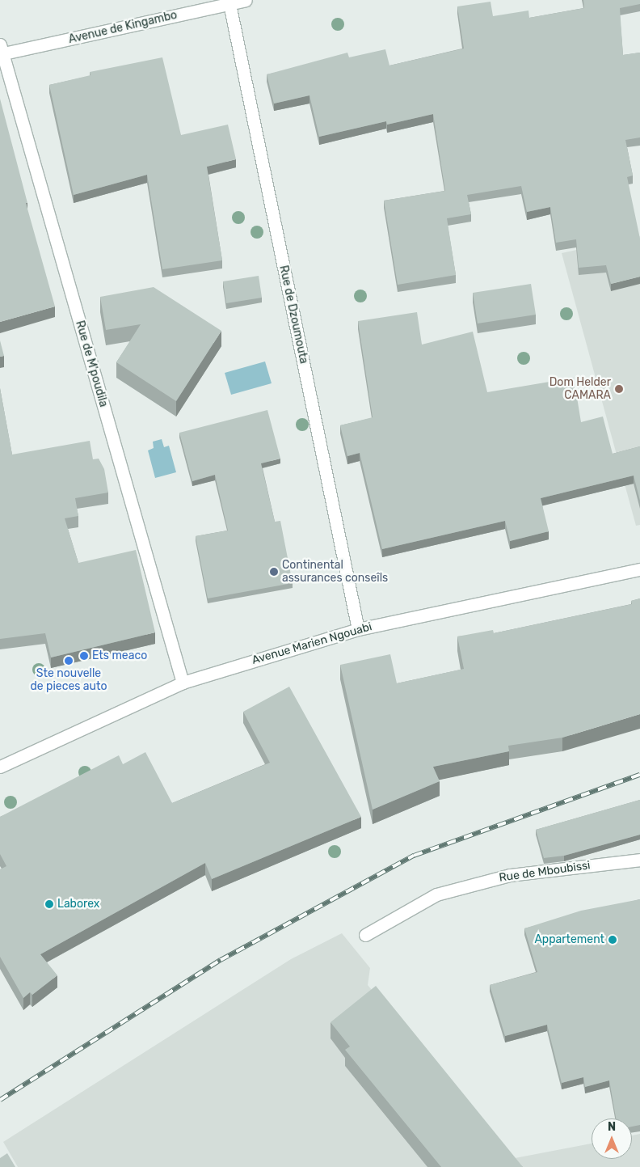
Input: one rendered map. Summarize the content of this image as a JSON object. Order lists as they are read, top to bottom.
{
  "streets": {
    "street": [
      "Avenue de Kingambo",
      "Rue de Dzoumouta",
      "Rue de M'poudila",
      "Avenue Marien Ngouabi",
      "Rue de Mboubissi"
    ]
  },
  "crossings": [
    ["Avenue de Kingambo", "Rue de Dzoumouta"],
    ["Avenue de Kingambo", "Rue de M'poudila"],
    ["Rue de Dzoumouta", "Avenue Marien Ngouabi"],
    ["Rue de M'poudila", "Avenue Marien Ngouabi"]
  ],
  "places": [
    "Dom Helder CAMARA",
    "Continental assurances conseîls",
    "Ets meaco",
    "Ste nouvelle de pieces auto",
    "Laborex",
    "Appartement"
  ],
  "north": "top"
}
